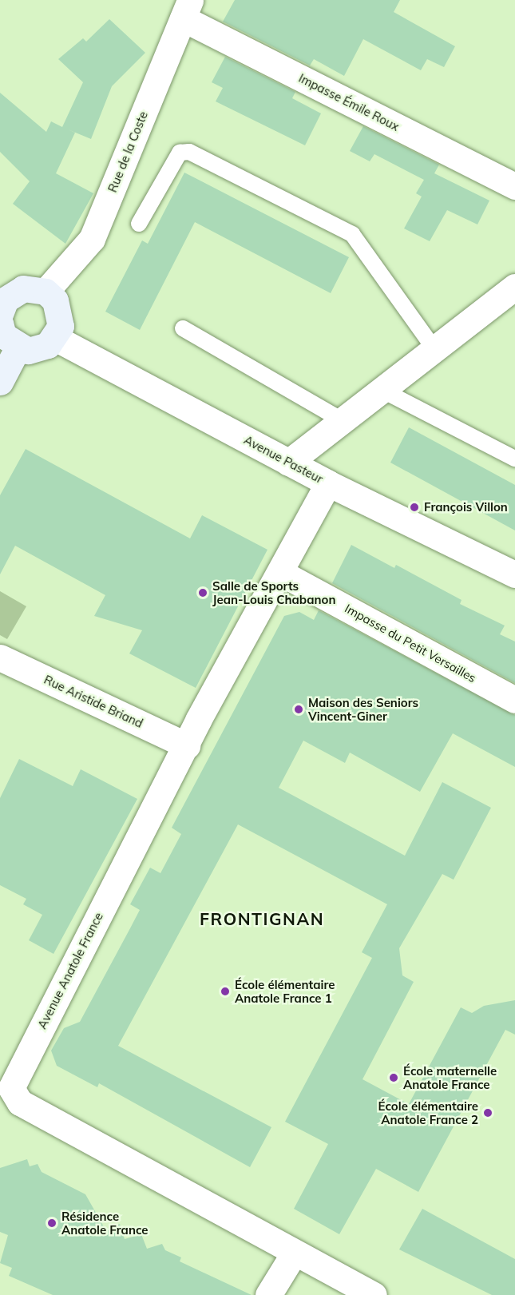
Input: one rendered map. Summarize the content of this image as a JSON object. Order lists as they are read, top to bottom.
{
  "streets": {
    "street": [
      "Impasse Émile Roux",
      "Rue de la Coste",
      "Avenue Pasteur",
      "Impasse du Petit Versailles",
      "Rue Aristide Briand",
      "Avenue Anatole France"
    ]
  },
  "crossings": [
    ["Impasse Émile Roux", "Rue de la Coste"],
    ["Rue de la Coste", "Avenue Pasteur"],
    ["Avenue Pasteur", "Avenue Anatole France"],
    ["Impasse du Petit Versailles", "Avenue Anatole France"],
    ["Rue Aristide Briand", "Avenue Anatole France"]
  ],
  "districts": ["FRONTIGNAN"],
  "places": [
    "François Villon",
    "Salle de Sports Jean-Louis Chabanon",
    "Maison des Seniors Vincent-Giner",
    "École élémentaire Anatole France 1",
    "École maternelle Anatole France",
    "École élémentaire Anatole France 2",
    "Résidence Anatole France"
  ]
}
